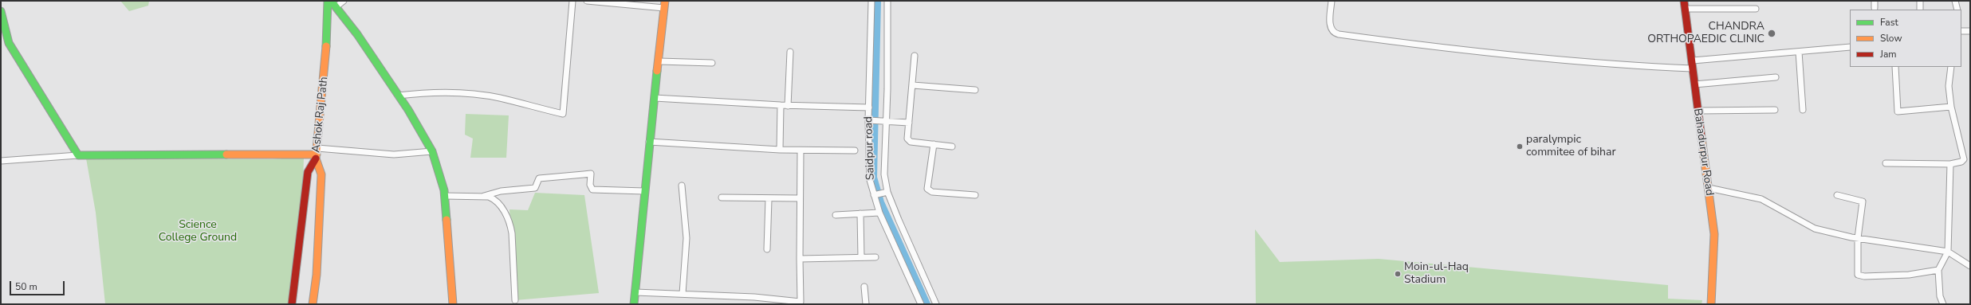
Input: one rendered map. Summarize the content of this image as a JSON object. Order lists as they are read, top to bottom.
{
  "streets": {
    "main road": ["Ashok Raj Path", "Bahadurpur Road"],
    "street": ["Saidpur road"]
  },
  "parks": ["Science College Ground"],
  "places": ["CHANDRA ORTHOPAEDIC CLINIC", "paralympic commitee of bihar", "Moin-ul-Haq Stadium"],
  "legend": ["Fast", "Slow", "Jam"],
  "scale_bar": "50 m"
}
